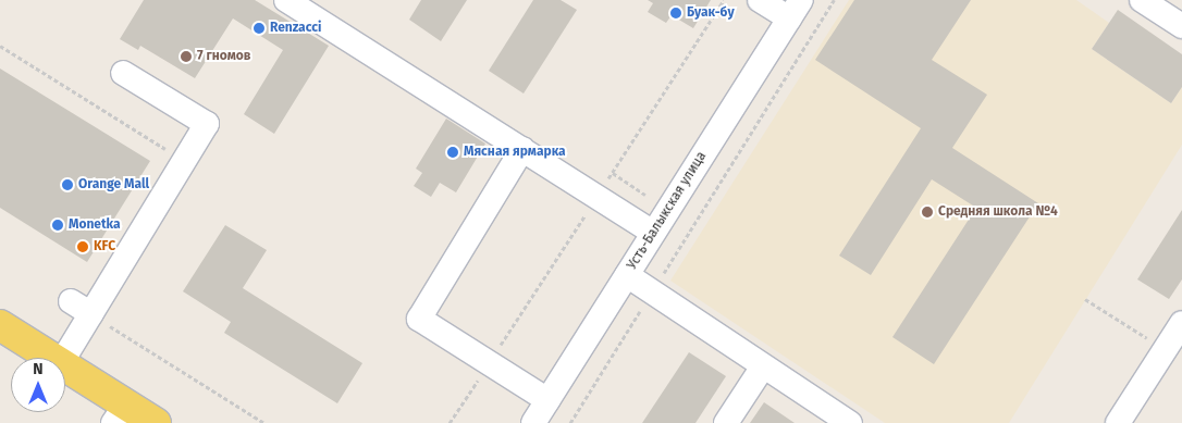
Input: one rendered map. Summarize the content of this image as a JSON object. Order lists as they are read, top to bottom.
{
  "streets": {
    "street": ["Усть-Балыкская улица"]
  },
  "places": [
    "Буак-бу",
    "Renzacci",
    "7 гномов",
    "Мясная ярмарка",
    "Orange Mall",
    "Средняя школа №4",
    "Monetka",
    "KFC"
  ],
  "north": "top"
}
